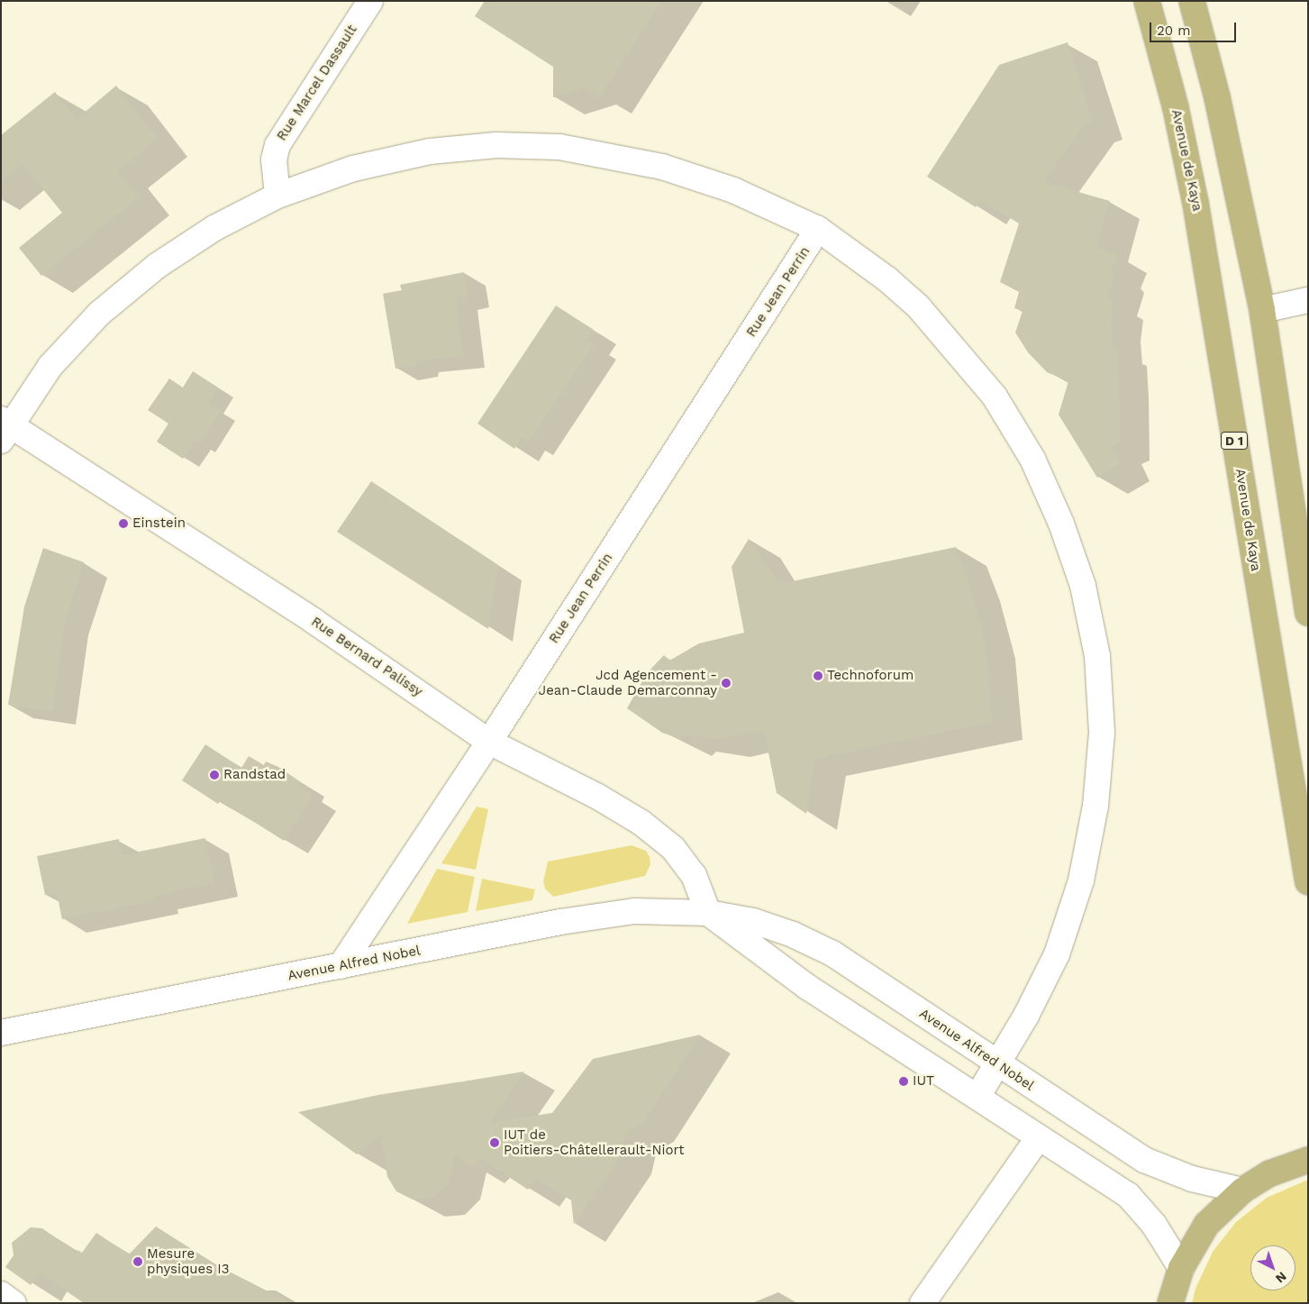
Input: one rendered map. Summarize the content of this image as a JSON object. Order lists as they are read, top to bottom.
{
  "streets": {
    "main road": ["Avenue de Kaya", "D 1"],
    "street": [
      "Rue Marcel Dassault",
      "Rue Jean Perrin",
      "Rue Bernard Palissy",
      "Avenue Alfred Nobel"
    ]
  },
  "crossings": [
    ["Rue Jean Perrin", "Rue Bernard Palissy"],
    ["Rue Jean Perrin", "Avenue Alfred Nobel"],
    ["Rue Bernard Palissy", "Avenue Alfred Nobel"]
  ],
  "places": [
    "Einstein",
    "Technoforum",
    "Jcd Agencement - Jean-Claude Demarconnay",
    "Randstad",
    "IUT",
    "IUT de Poitiers-Châtellerault-Niort",
    "Mesure physiques I3"
  ],
  "scale_bar": "20 m",
  "north": "bottom right"
}
